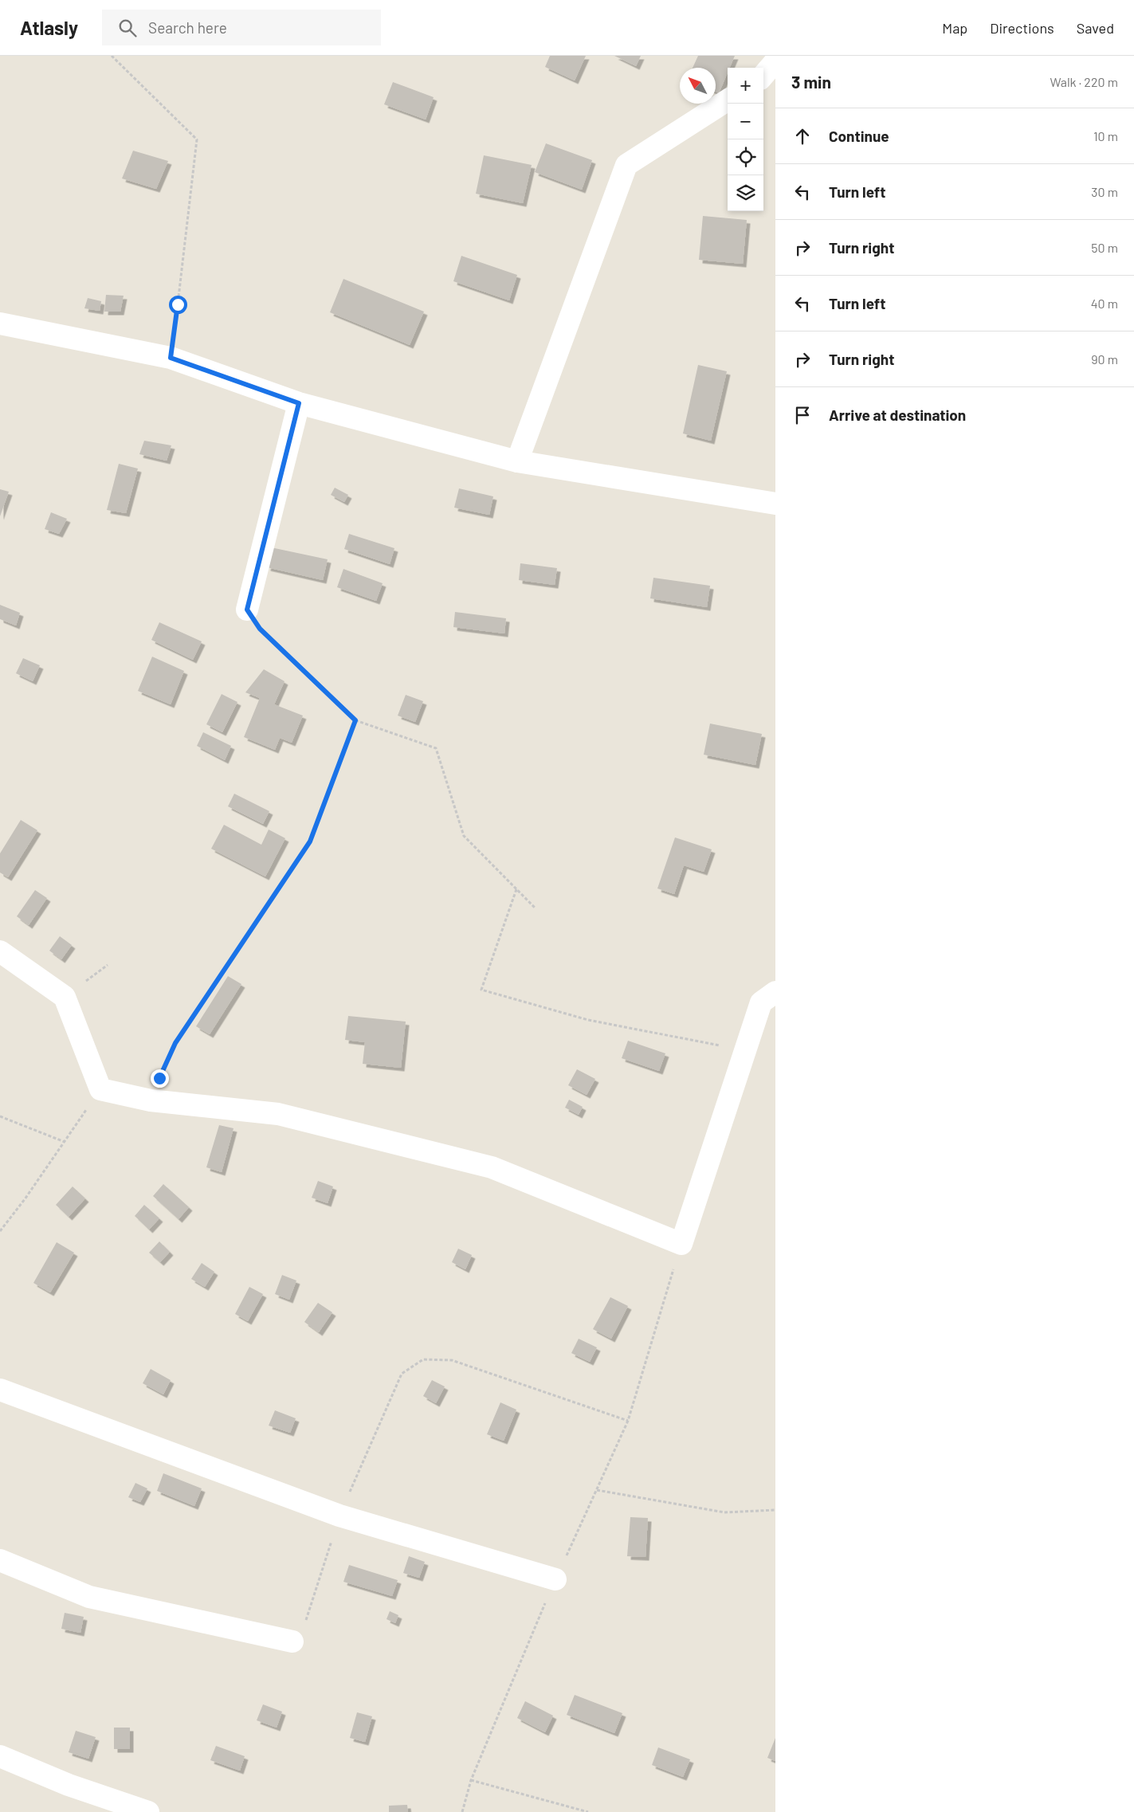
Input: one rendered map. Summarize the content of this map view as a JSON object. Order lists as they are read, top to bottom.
{
  "north": "top left",
  "page": {
    "header": "Atlasly",
    "search": "Search here",
    "nav": ["Map", "Directions", "Saved"],
    "heading": ["3 min", "Walk · 220 m"],
    "map_buttons": ["+", "−"],
    "list": [
      ["Continue", "10 m"],
      ["Turn left", "30 m"],
      ["Turn right", "50 m"],
      ["Turn left", "40 m"],
      ["Turn right", "90 m"],
      "Arrive at destination"
    ]
  }
}
